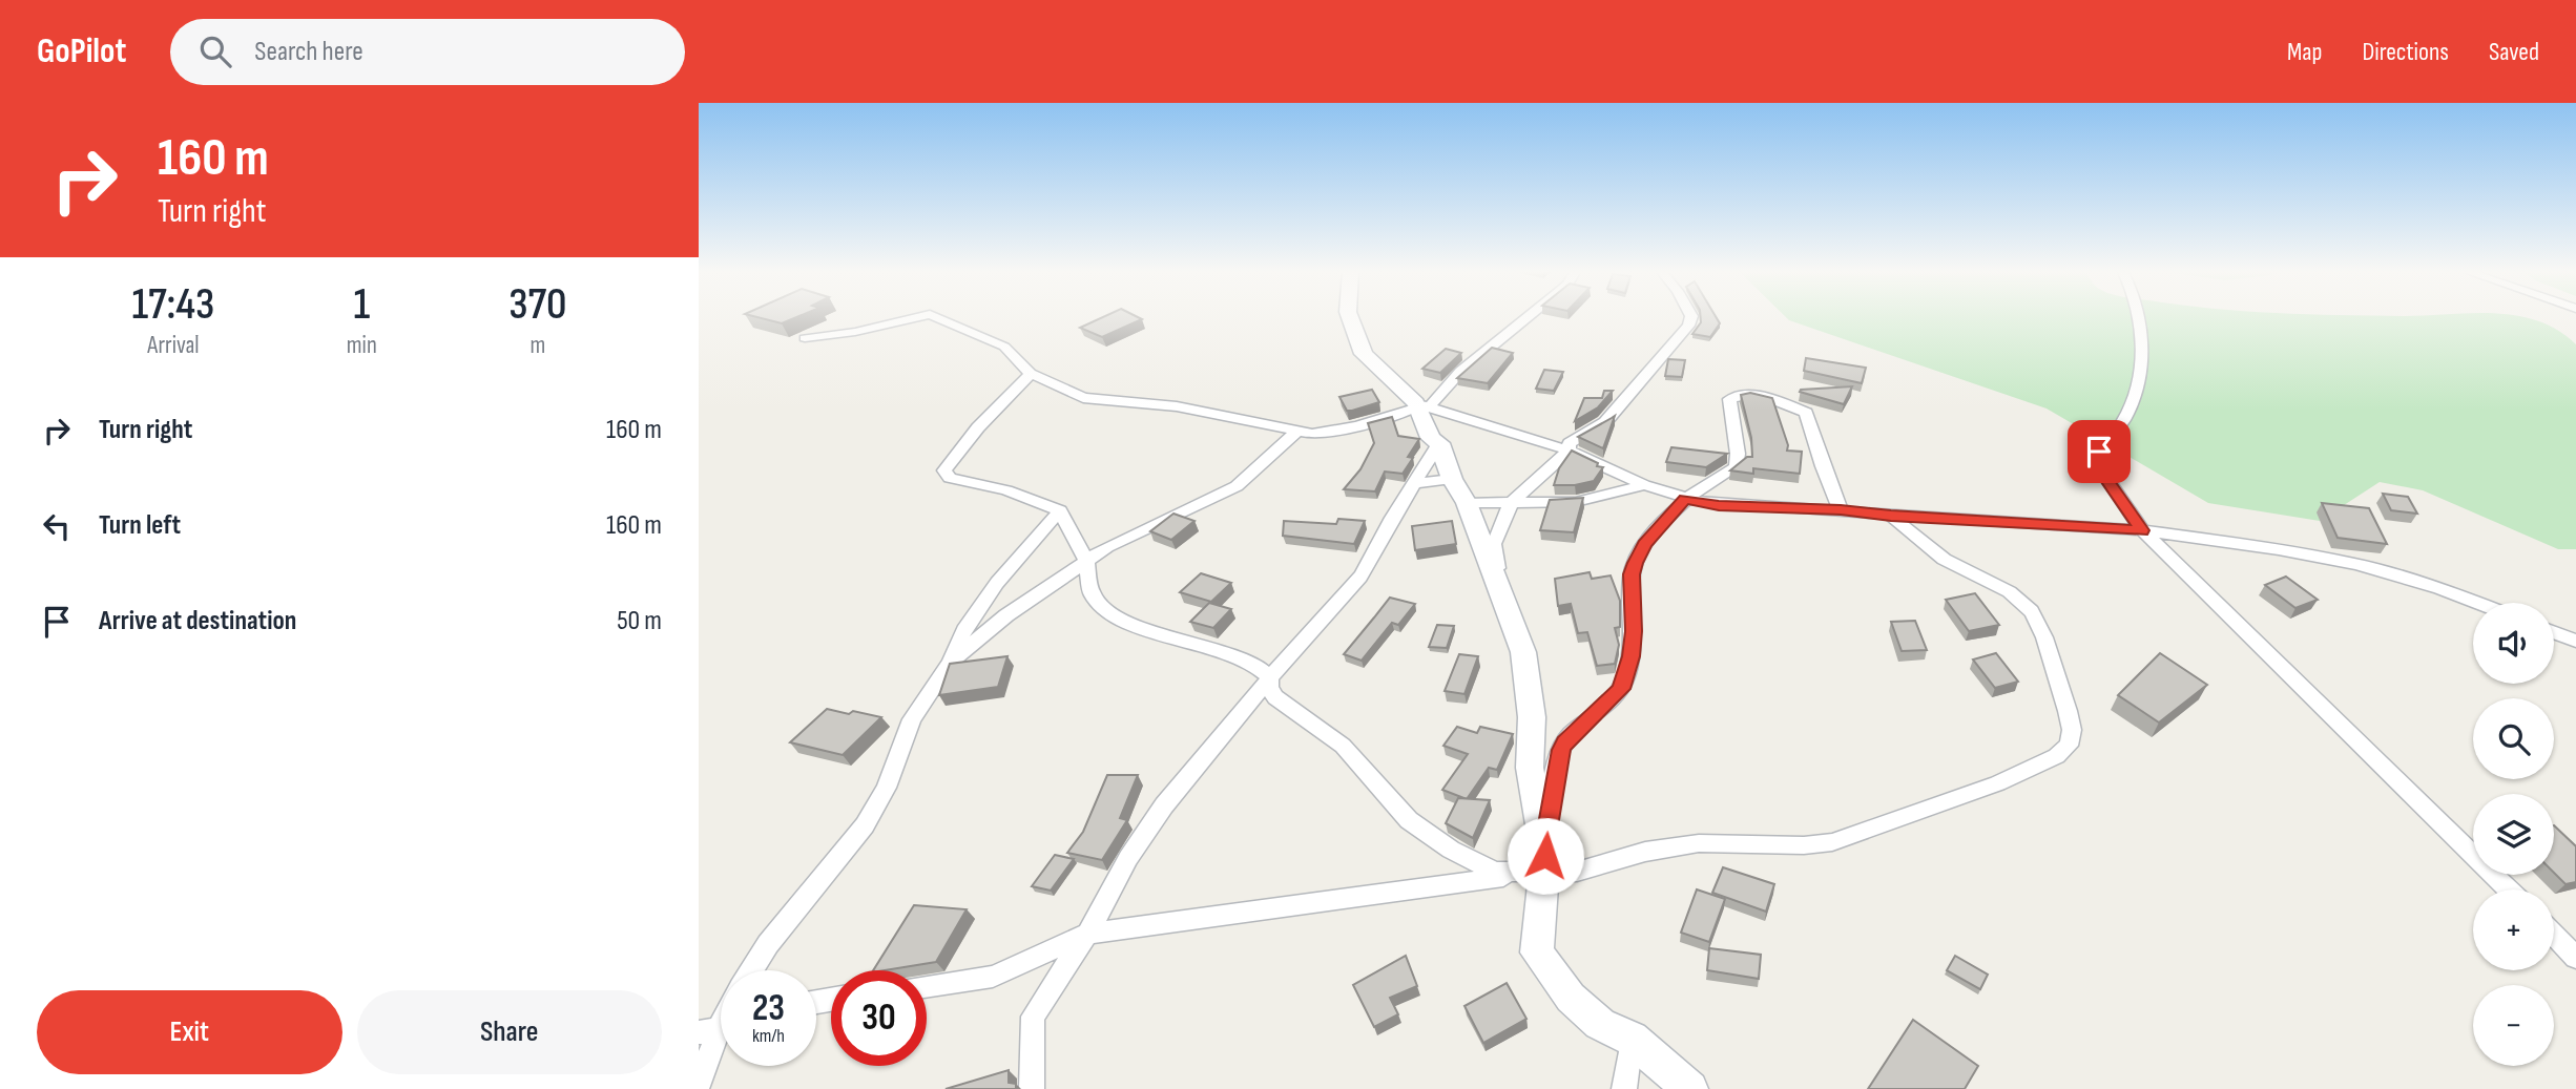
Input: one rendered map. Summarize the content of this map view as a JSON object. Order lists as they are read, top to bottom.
{
  "page": {
    "header": "GoPilot",
    "search": "Search here",
    "nav": ["Map", "Directions", "Saved"],
    "turn": ["160 m", "Turn right"],
    "eta": [
      "17:43",
      "Arrival",
      "1",
      "min",
      "370",
      "m"
    ],
    "list": [
      {
        "name": "Turn right",
        "value": "160 m"
      },
      {
        "name": "Turn left",
        "value": "160 m"
      },
      {
        "name": "Arrive at destination",
        "value": "50 m"
      }
    ],
    "map_buttons": ["+", "−"],
    "speed": "23 km/h",
    "limit": "30",
    "buttons": ["Exit", "Share"]
  }
}
